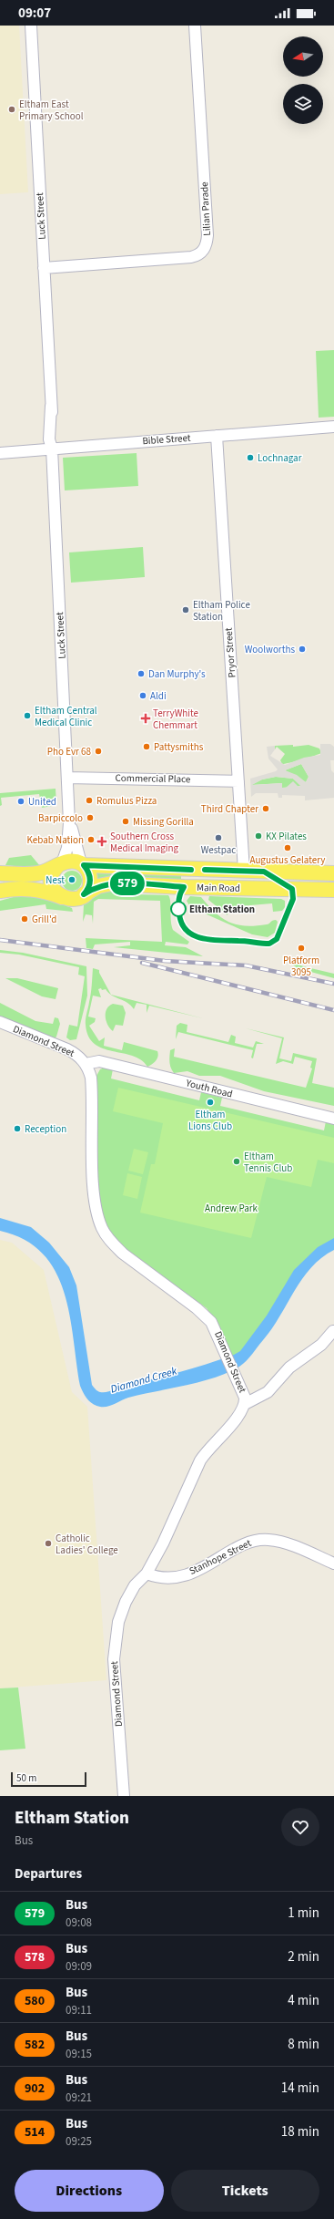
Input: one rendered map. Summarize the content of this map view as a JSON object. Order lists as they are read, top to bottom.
{
  "streets": {
    "main road": ["Main Road"],
    "street": [
      "Lilian Parade",
      "Luck Street",
      "Bible Street",
      "Pryor Street",
      "Commercial Place",
      "Diamond Street",
      "Youth Road",
      "Stanhope Street"
    ]
  },
  "crossings": [
    ["Lilian Parade", "Luck Street"],
    ["Luck Street", "Bible Street"],
    ["Luck Street", "Commercial Place"],
    ["Luck Street", "Main Road"],
    ["Bible Street", "Pryor Street"],
    ["Pryor Street", "Commercial Place"],
    ["Pryor Street", "Main Road"],
    ["Diamond Street", "Youth Road"],
    ["Diamond Street", "Stanhope Street"]
  ],
  "water": ["Diamond Creek"],
  "parks": ["Andrew Park"],
  "places": {
    "other": [
      "Eltham East Primary School",
      "Lochnagar",
      "Eltham Police Station",
      "Woolworths",
      "Dan Murphy's",
      "Aldi",
      "Eltham Central Medical Clinic",
      "Pattysmiths",
      "Pho Evr 68",
      "Romulus Pizza",
      "United",
      "Third Chapter",
      "Barpiccolo",
      "Missing Gorilla",
      "KX Pilates",
      "Westpac",
      "Kebab Nation",
      "Augustus Gelatery",
      "Nest",
      "Eltham Station",
      "Grill'd",
      "Platform 3095",
      "Eltham Lions Club",
      "Reception",
      "Eltham Tennis Club",
      "Catholic Ladies' College"
    ],
    "health": ["TerryWhite Chemmart", "Southern Cross Medical Imaging"]
  },
  "lines": ["bus line 579"],
  "scale_bar": "50 m",
  "north": "left",
  "page": {
    "status": "09:07",
    "on_map": "579",
    "scale": "50 m",
    "heading": [
      ["Eltham Station", "Bus"],
      "Departures"
    ],
    "list": [
      {
        "mark": "579",
        "name": "Bus",
        "note": "09:08",
        "value": "1 min"
      },
      {
        "mark": "578",
        "name": "Bus",
        "note": "09:09",
        "value": "2 min"
      },
      {
        "mark": "580",
        "name": "Bus",
        "note": "09:11",
        "value": "4 min"
      },
      {
        "mark": "582",
        "name": "Bus",
        "note": "09:15",
        "value": "8 min"
      },
      {
        "mark": "902",
        "name": "Bus",
        "note": "09:21",
        "value": "14 min"
      },
      {
        "mark": "514",
        "name": "Bus",
        "note": "09:25",
        "value": "18 min"
      }
    ],
    "buttons": ["Directions", "Tickets"]
  }
}
